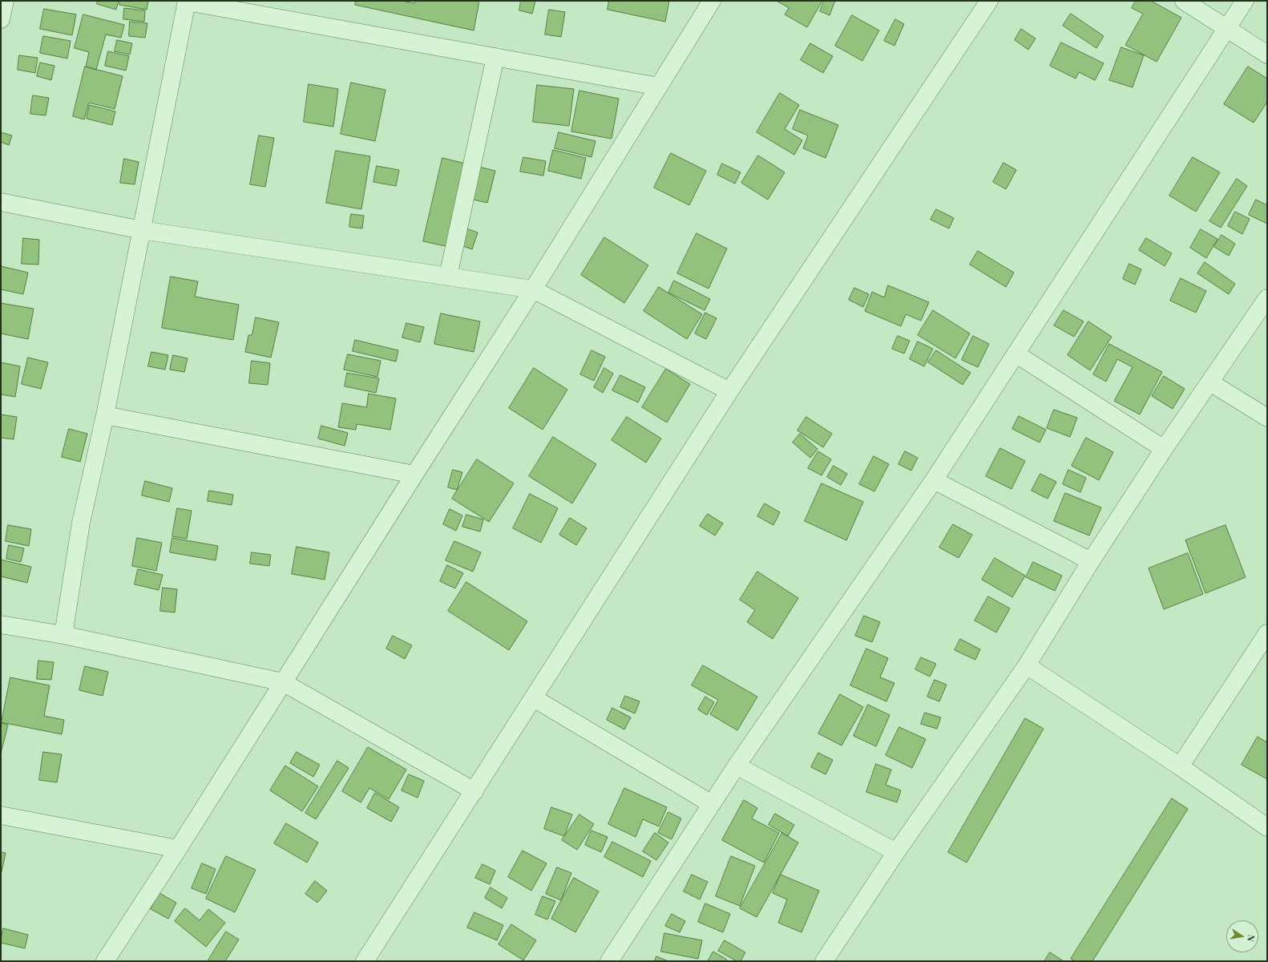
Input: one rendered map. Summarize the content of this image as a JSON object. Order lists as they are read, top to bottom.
{
  "north": "right"
}
